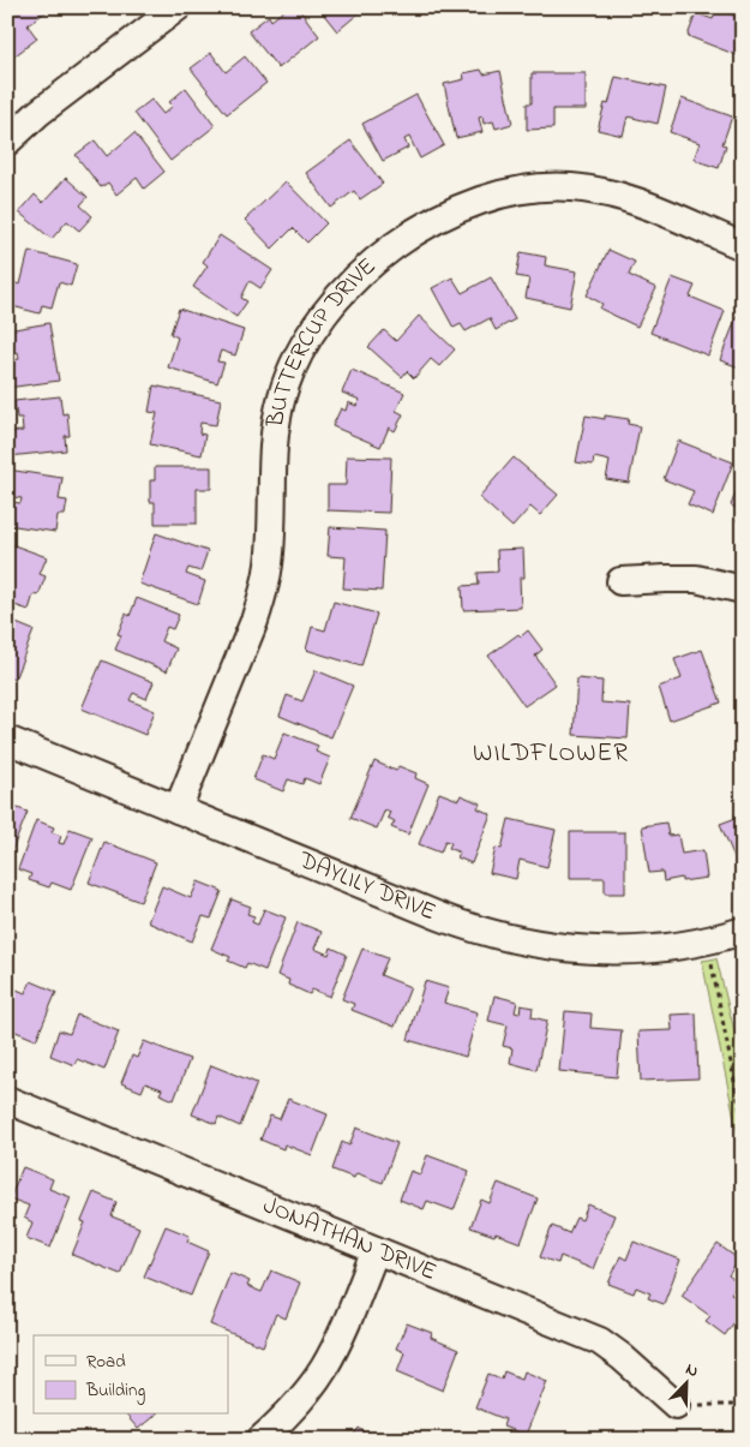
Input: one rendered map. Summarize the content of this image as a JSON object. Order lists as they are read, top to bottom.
{
  "streets": {
    "street": ["BUTTERCUP DRIVE", "DAYLILY DRIVE", "JONATHAN DRIVE"]
  },
  "crossings": [
    ["BUTTERCUP DRIVE", "DAYLILY DRIVE"]
  ],
  "districts": ["WILDFLOWER"],
  "legend": ["Road", "Building"],
  "north": "top right"
}
